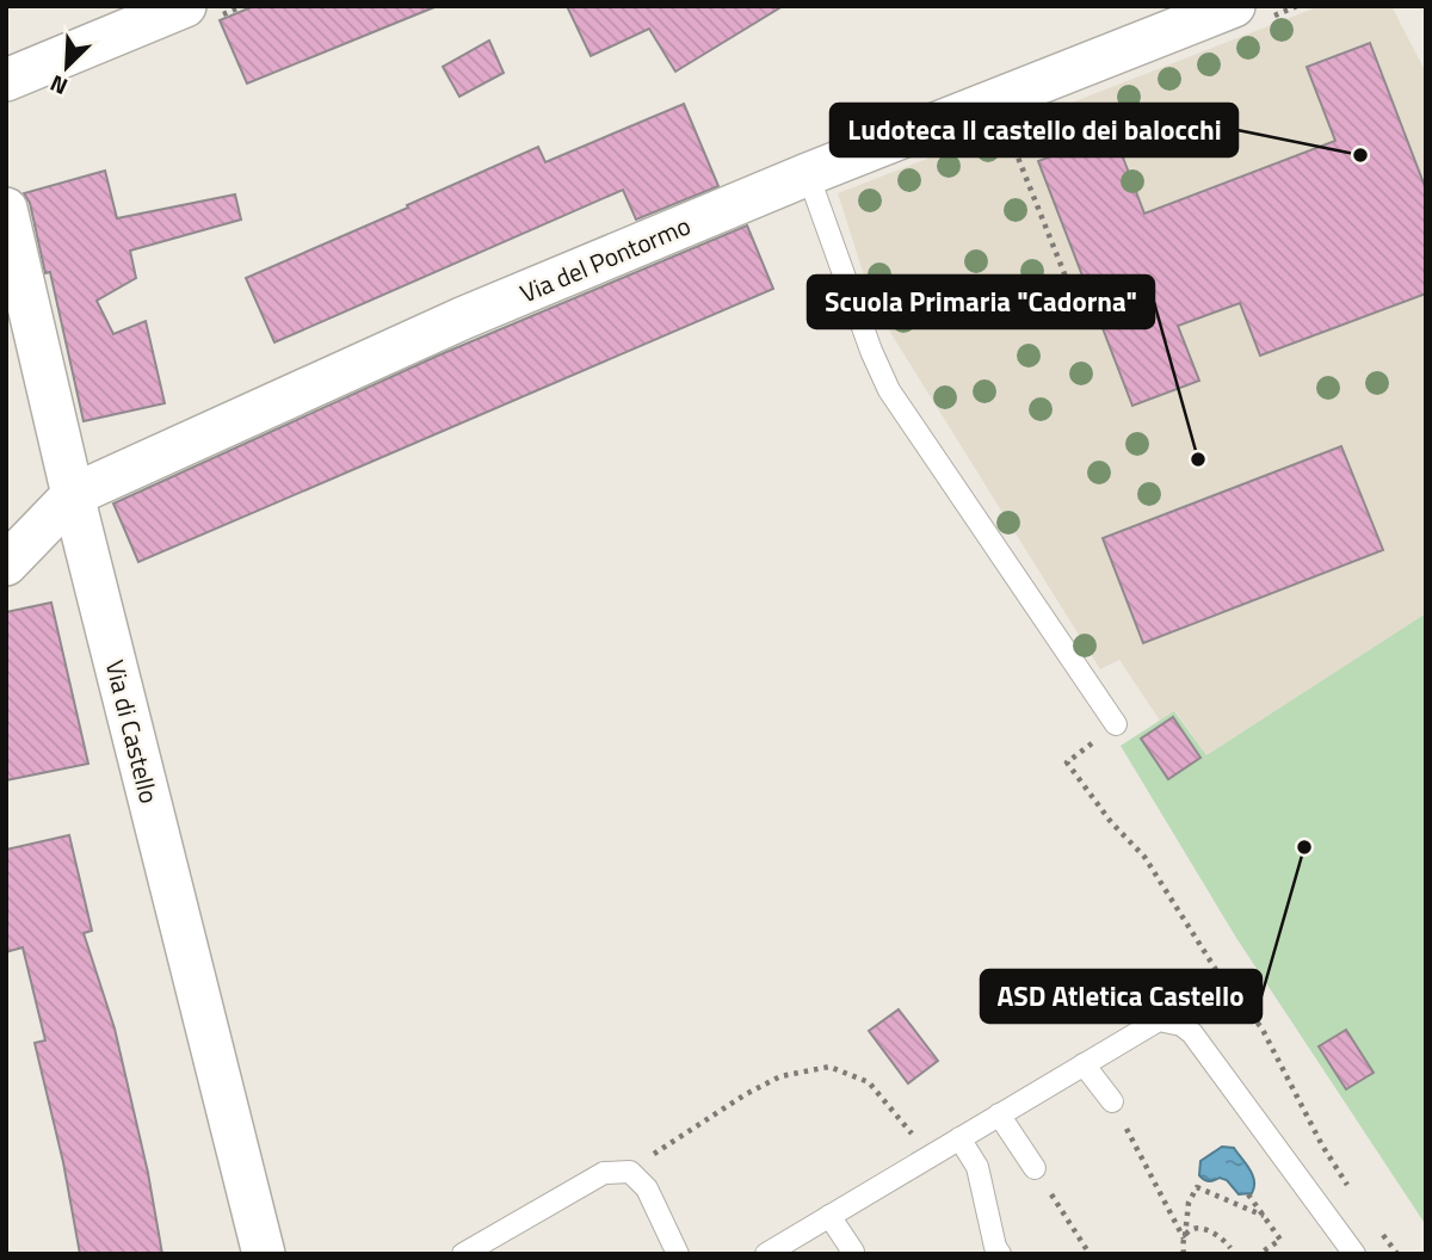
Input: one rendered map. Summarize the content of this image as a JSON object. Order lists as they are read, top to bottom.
{
  "streets": {
    "street": ["Via del Pontormo", "Via di Castello"]
  },
  "crossings": [
    ["Via del Pontormo", "Via di Castello"]
  ],
  "places": ["Ludoteca Il castello dei balocchi", "Scuola Primaria \"Cadorna\"", "ASD Atletica Castello"],
  "north": "bottom left"
}
